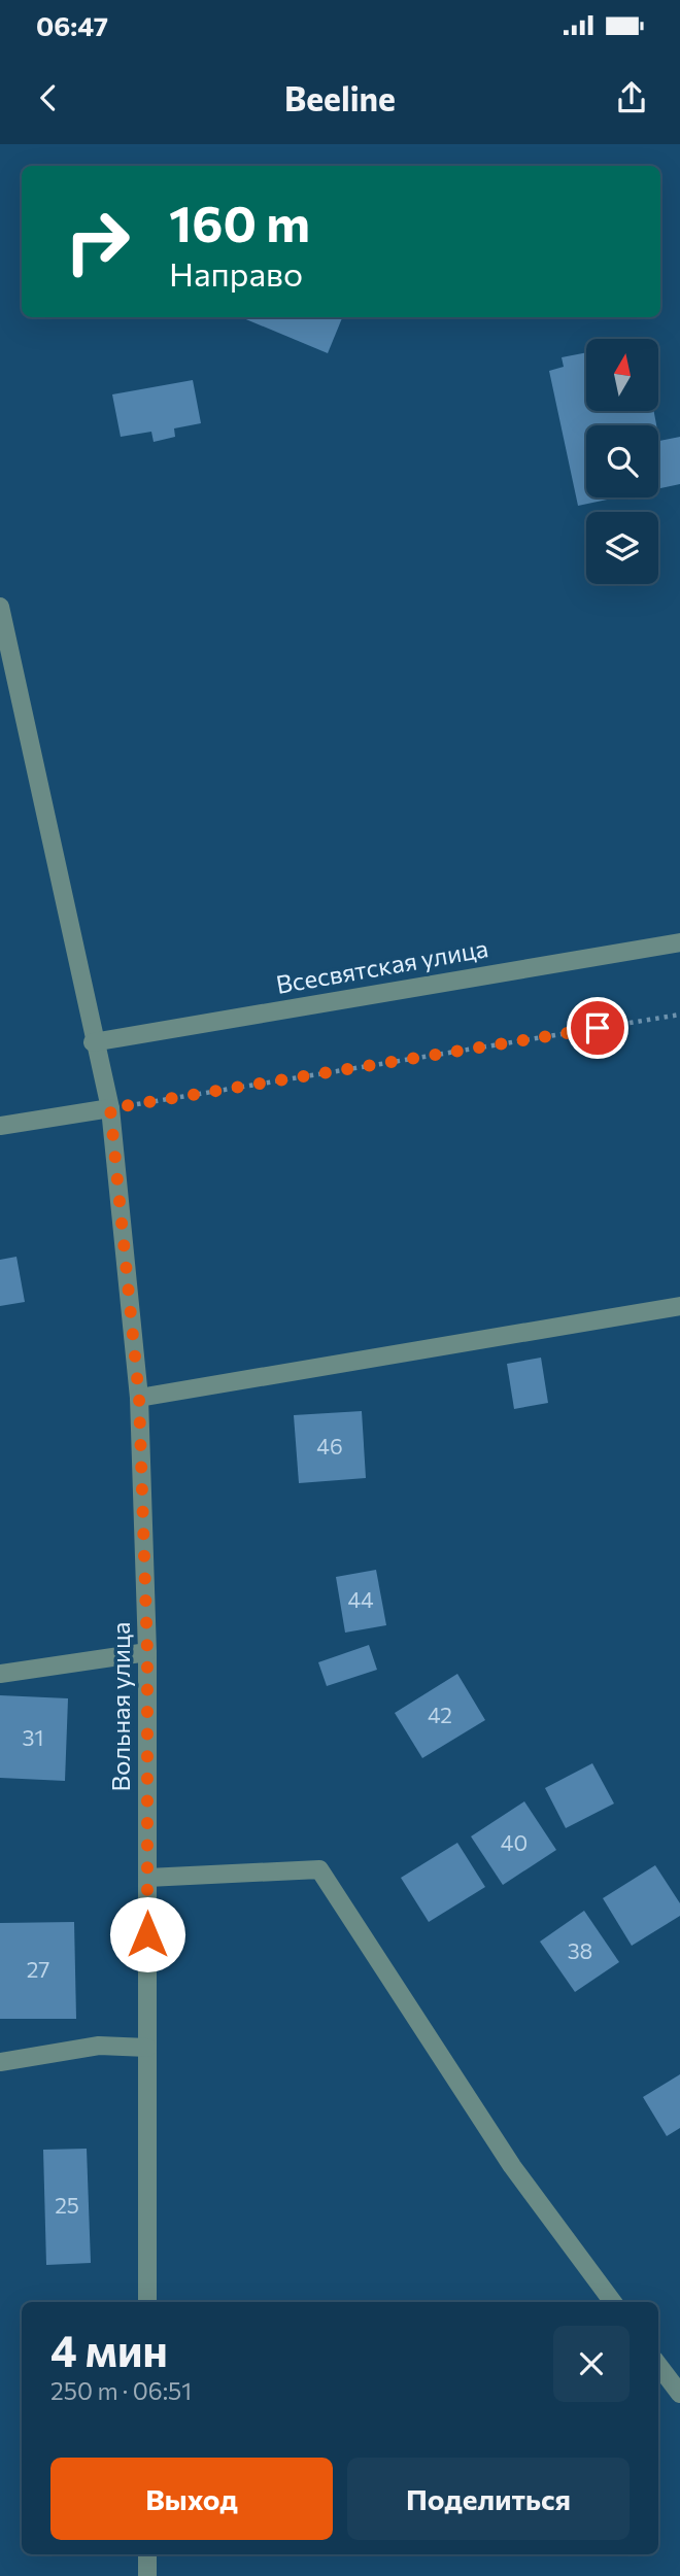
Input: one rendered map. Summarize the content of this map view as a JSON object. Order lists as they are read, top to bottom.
{
  "streets": {
    "street": ["Всесвятская улица", "Вольная улица"]
  },
  "crossings": [
    ["Всесвятская улица", "Вольная улица"]
  ],
  "house_numbers": [
    "46",
    "44",
    "42",
    "31",
    "40",
    "38",
    "27",
    "25"
  ],
  "north": "top",
  "page": {
    "status": "06:47",
    "header": "Beeline",
    "turn": ["160 m", "Направо"],
    "heading": ["4 мин", "250 m · 06:51"],
    "buttons": ["Выход", "Поделиться"]
  }
}
